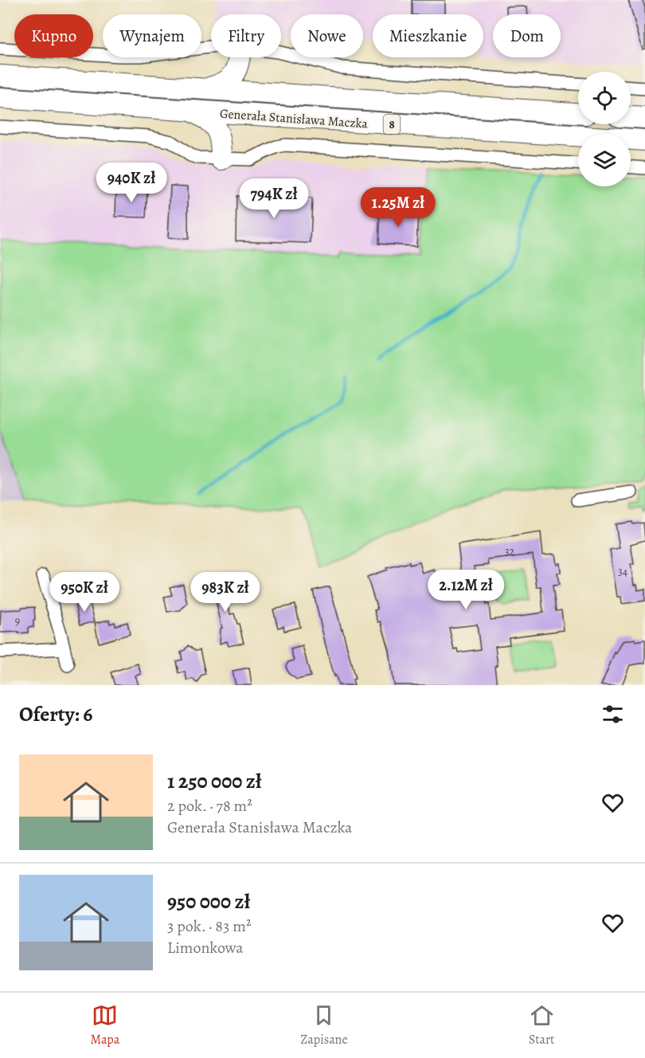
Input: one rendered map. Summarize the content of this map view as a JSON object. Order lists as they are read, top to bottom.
{
  "streets": {
    "highway": ["Generała Stanisława Maczka", "8"]
  },
  "house_numbers": ["32", "34", "9"],
  "page": {
    "chip": [
      "Kupno",
      "Wynajem",
      "Filtry",
      "Nowe",
      "Mieszkanie",
      "Dom"
    ],
    "price": [
      "940K zł",
      "794K zł",
      "1.25M zł",
      "2.12M zł",
      "950K zł",
      "983K zł"
    ],
    "heading": "Oferty: 6",
    "list": [
      {
        "name": "1 250 000 zł",
        "note": "2 pok. · 78 m² · Generała Stanisława Maczka"
      },
      {
        "name": "950 000 zł",
        "note": "3 pok. · 83 m² · Limonkowa"
      }
    ],
    "tabs": ["Mapa", "Zapisane", "Start"]
  }
}
